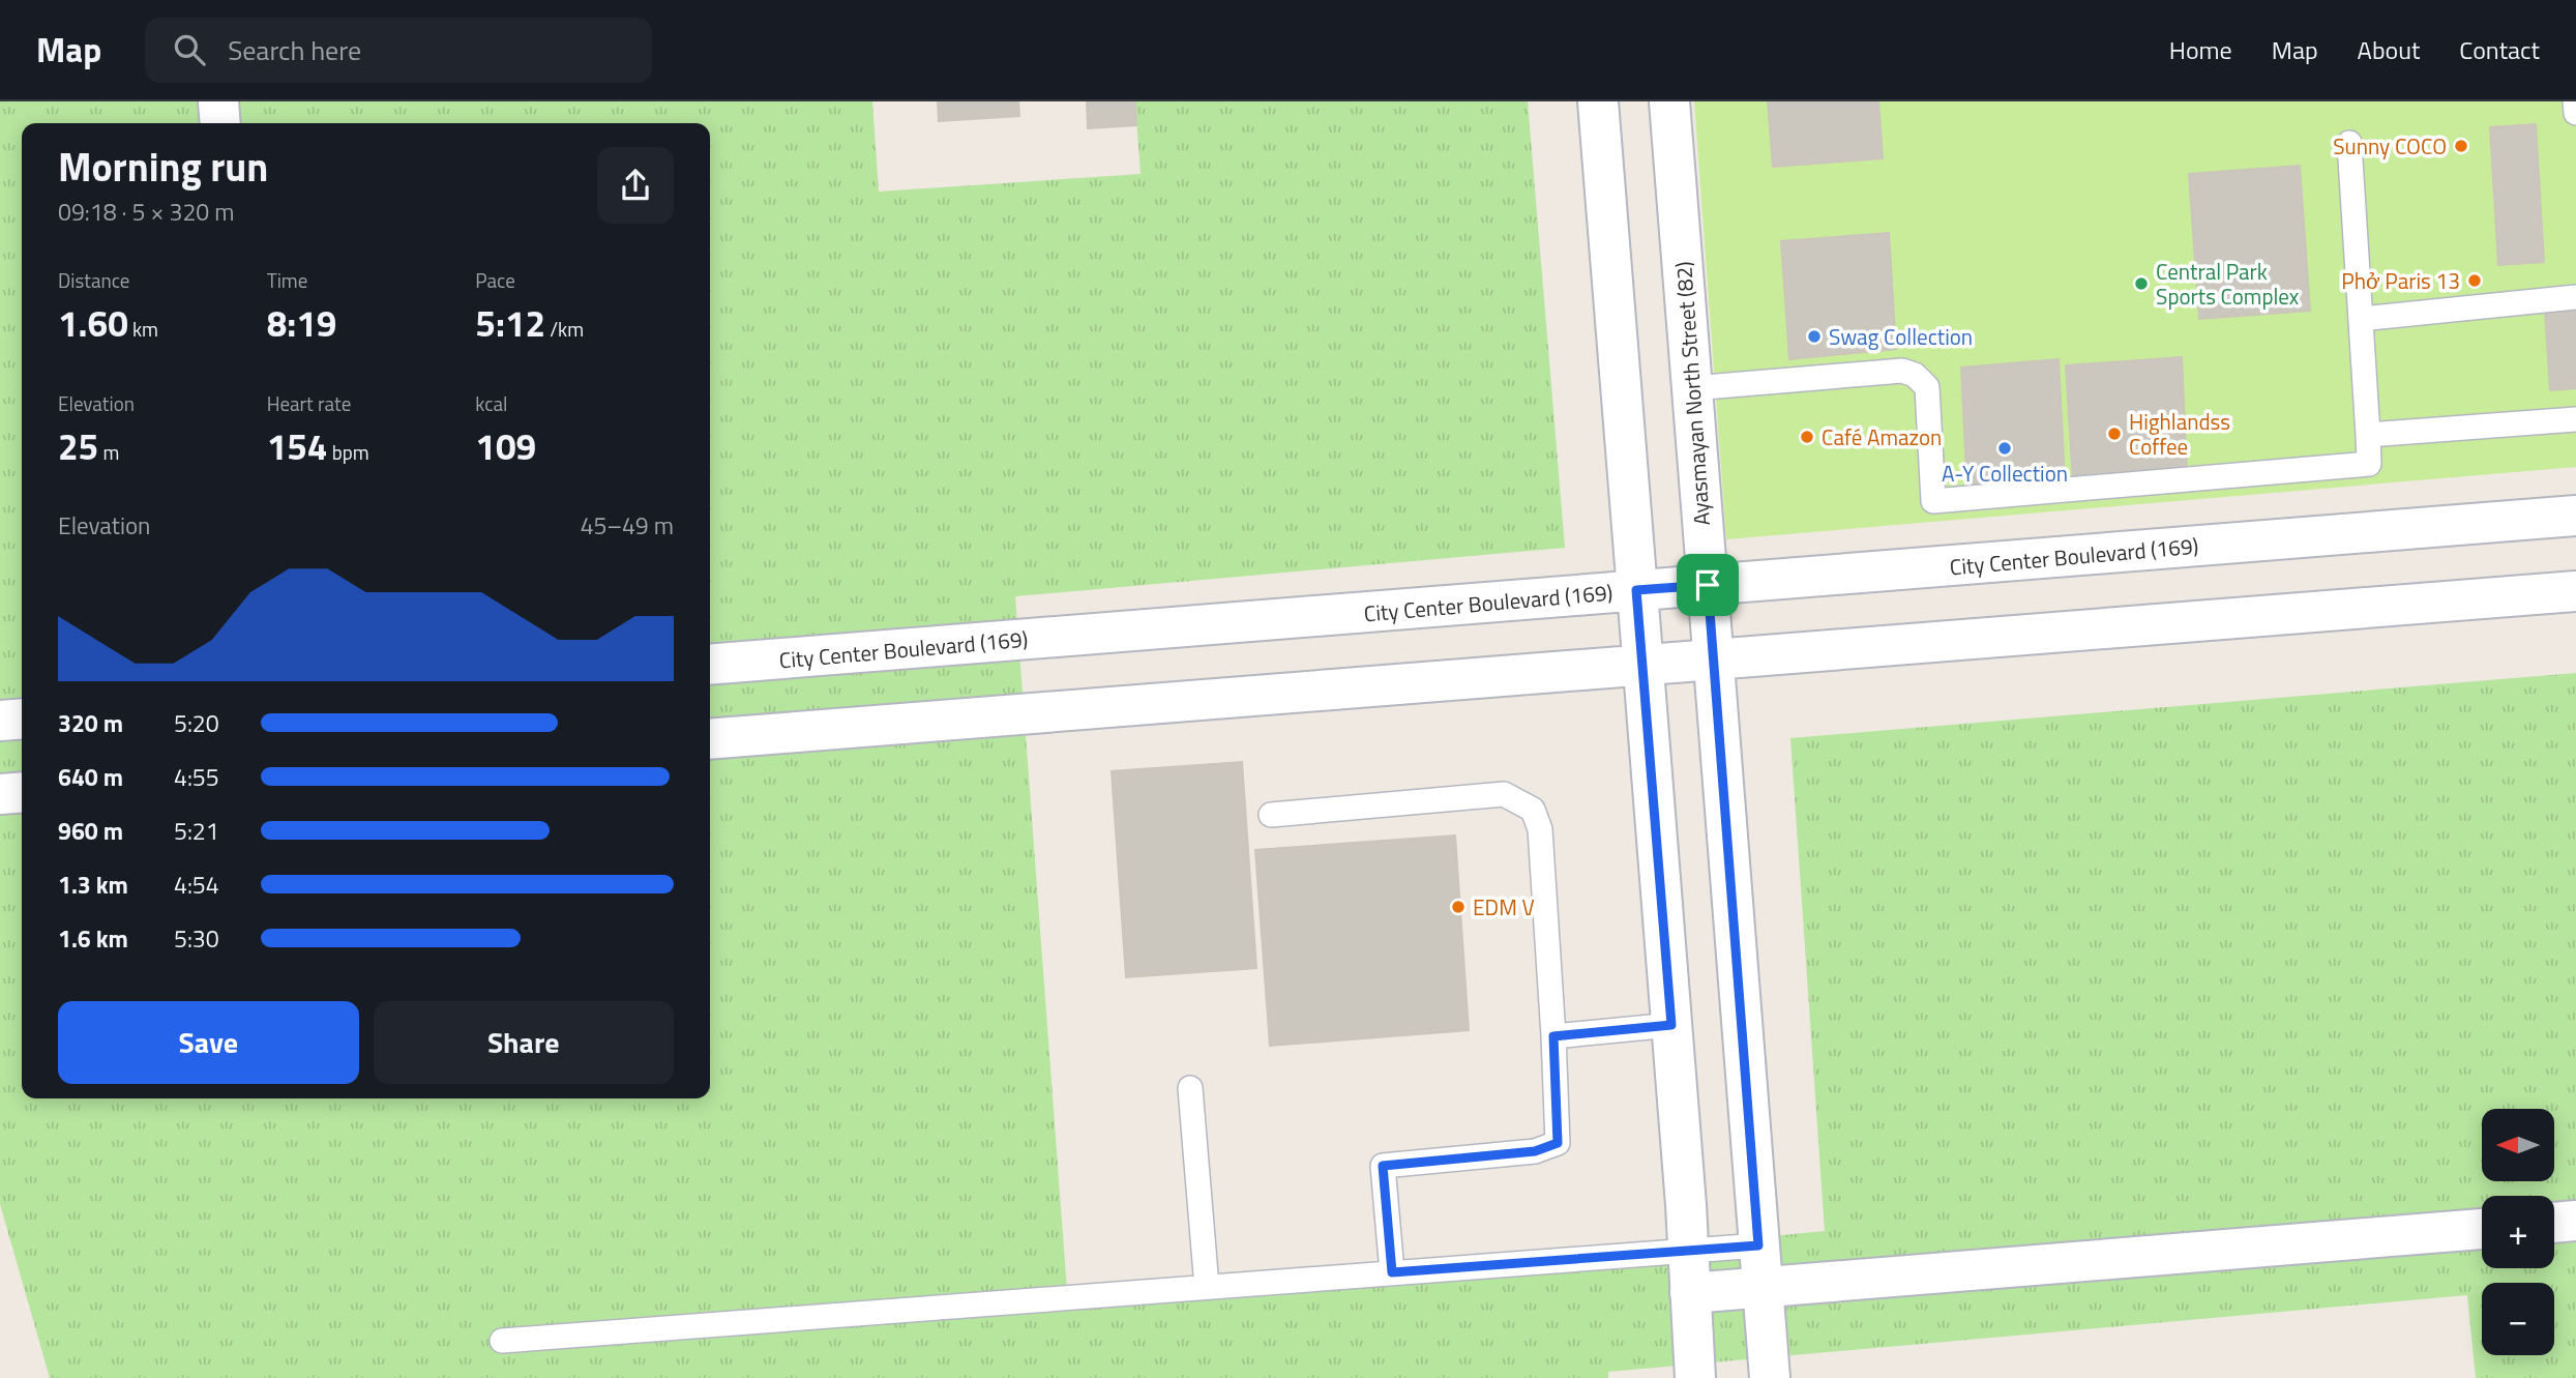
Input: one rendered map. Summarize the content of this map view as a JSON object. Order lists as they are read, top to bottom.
{
  "streets": {
    "main road": ["Ayasmayan North Street (82)", "City Center Boulevard (169)"]
  },
  "crossings": [
    ["Ayasmayan North Street (82)", "City Center Boulevard (169)"]
  ],
  "places": [
    "Sunny COCO",
    "Phở Paris 13",
    "Central Park Sports Complex",
    "Swag Collection",
    "Highlandss Coffee",
    "Café Amazon",
    "A-Y Collection",
    "EDM V"
  ],
  "north": "left",
  "page": {
    "header": "Map",
    "search": "Search here",
    "nav": [
      "Home",
      "Map",
      "About",
      "Contact"
    ],
    "heading": ["Morning run", "09:18 · 5 × 320 m"],
    "stats": [
      ["Distance", "1.60 km"],
      ["Time", "8:19"],
      ["Pace", "5:12 /km"],
      ["Elevation", "25 m"],
      ["Heart rate", "154 bpm"],
      ["kcal", "109"]
    ],
    "chart": ["Elevation", "45–49 m"],
    "list": [
      {
        "name": "320 m",
        "note": "5:20"
      },
      {
        "name": "640 m",
        "note": "4:55"
      },
      {
        "name": "960 m",
        "note": "5:21"
      },
      {
        "name": "1.3 km",
        "note": "4:54"
      },
      {
        "name": "1.6 km",
        "note": "5:30"
      }
    ],
    "buttons": ["Save", "Share"],
    "map_buttons": ["+", "−"]
  }
}
